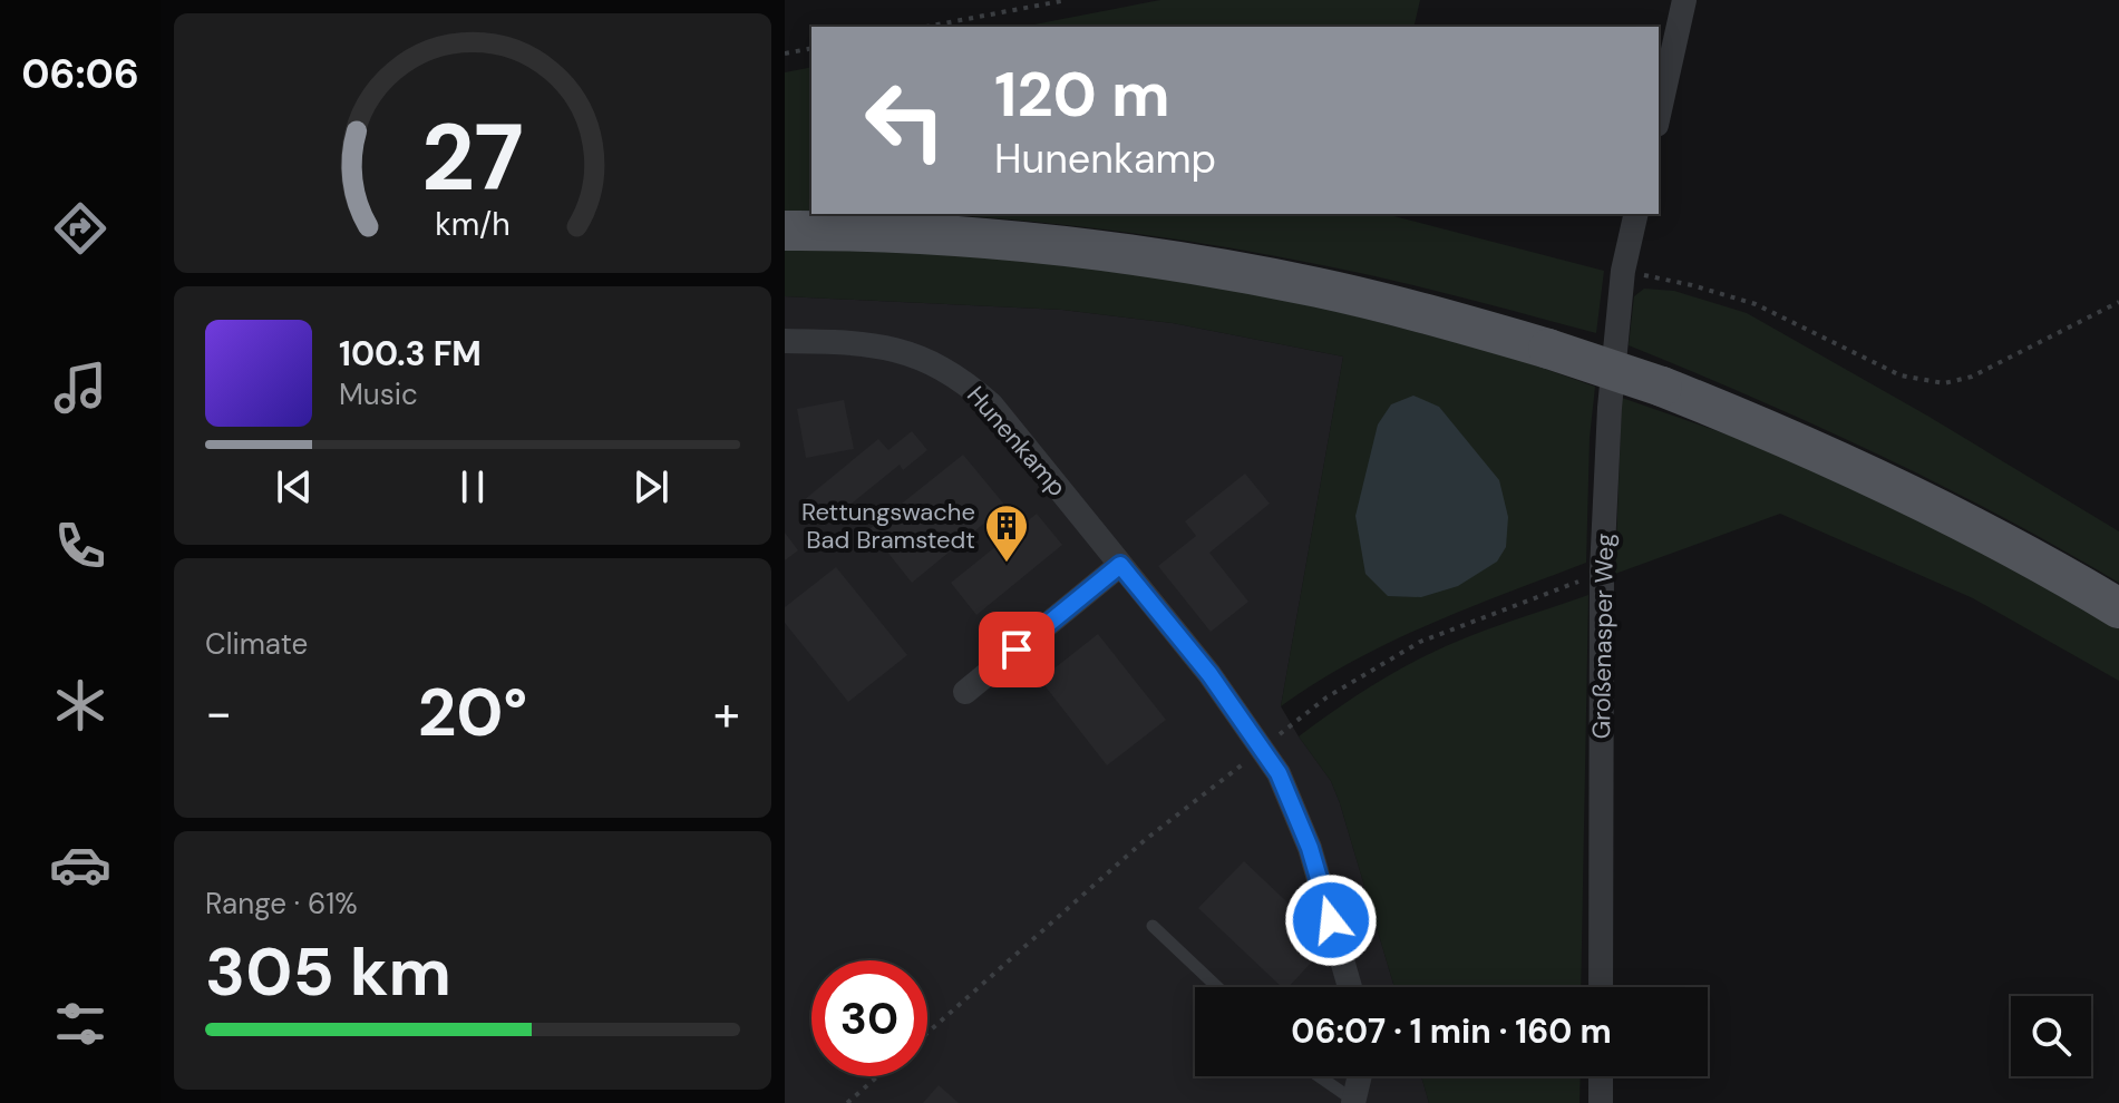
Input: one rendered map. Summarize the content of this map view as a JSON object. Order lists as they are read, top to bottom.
{
  "streets": {
    "street": ["Hunenkamp", "Großenasper Weg"]
  },
  "places": {
    "building": ["Rettungswache Bad Bramstedt"]
  },
  "page": {
    "tabs": "06:06",
    "turn": ["120 m", "Hunenkamp"],
    "song": ["100.3 FM", "Music"],
    "tile": [
      "Climate",
      ["Range · 61%", "305 km"]
    ],
    "heat": ["−", "20°", "+"],
    "limit": "30",
    "trip": "06:07 · 1 min · 160 m",
    "gauge": ["27", "km/h"]
  }
}
